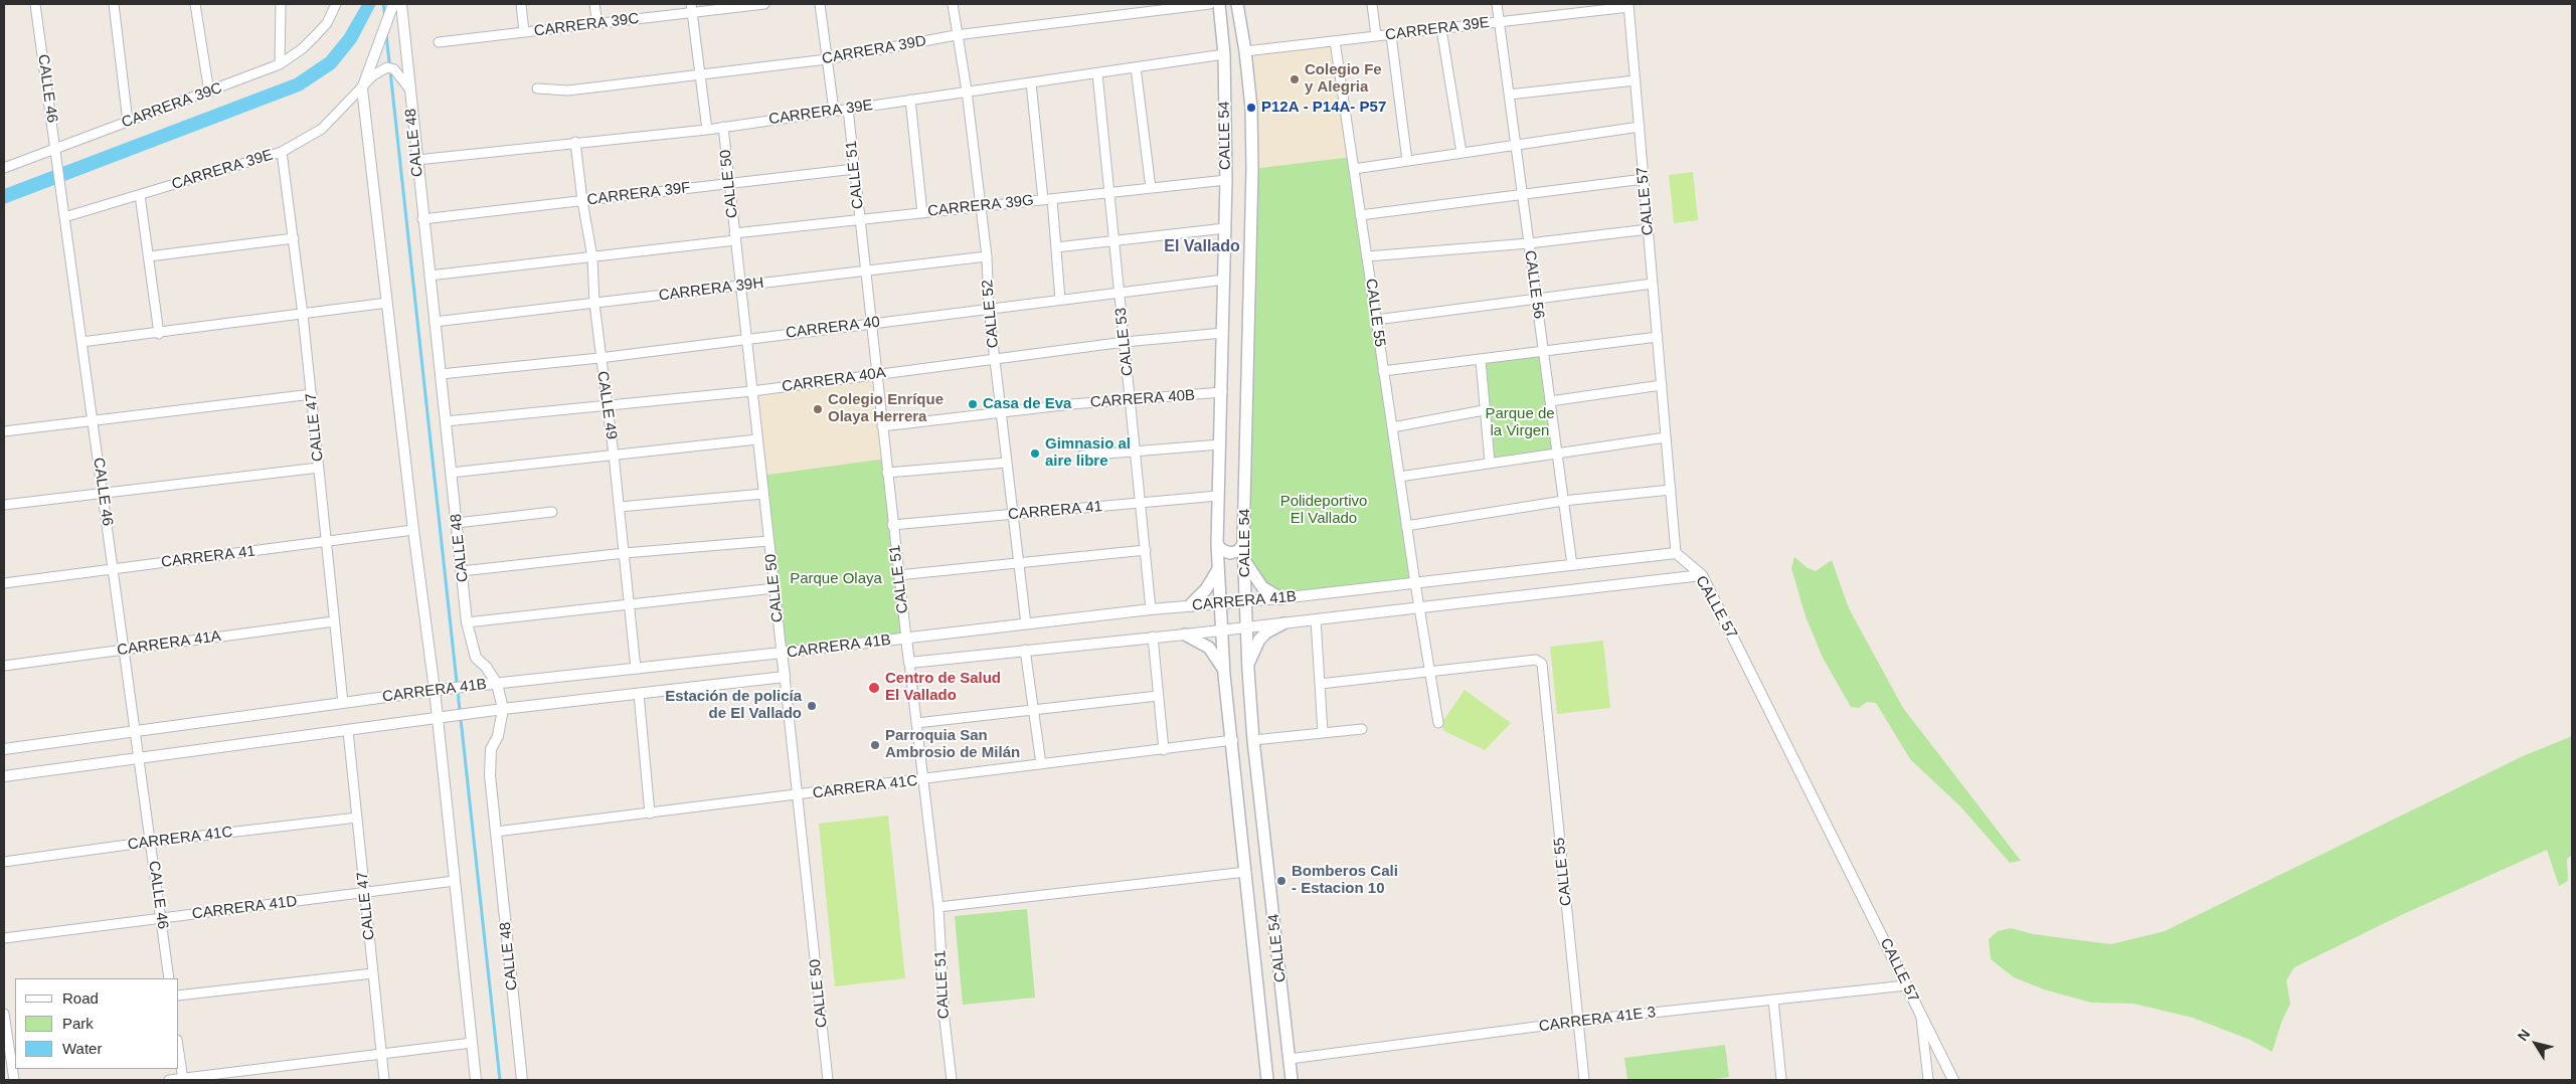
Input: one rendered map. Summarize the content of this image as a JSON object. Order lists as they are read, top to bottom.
{
  "streets": {
    "main road": ["CALLE 54"],
    "street": [
      "CARRERA 39C",
      "CARRERA 39E",
      "CARRERA 39D",
      "CALLE 46",
      "CALLE 48",
      "CALLE 51",
      "CALLE 50",
      "CARRERA 39F",
      "CALLE 57",
      "CARRERA 39G",
      "CALLE 56",
      "CARRERA 39H",
      "CALLE 55",
      "CALLE 52",
      "CARRERA 40",
      "CALLE 53",
      "CARRERA 40A",
      "CARRERA 40B",
      "CALLE 49",
      "CALLE 47",
      "CARRERA 41",
      "CARRERA 41B",
      "CARRERA 41A",
      "CARRERA 41C",
      "CARRERA 41D",
      "CARRERA 41E 3"
    ]
  },
  "crossings": [
    ["CARRERA 39C", "CALLE 46"],
    ["CARRERA 39E", "CALLE 46"],
    ["CARRERA 39E", "CALLE 54"],
    ["CARRERA 39E", "CALLE 48"],
    ["CARRERA 39E", "CALLE 51"],
    ["CARRERA 39E", "CALLE 50"],
    ["CARRERA 39E", "CALLE 57"],
    ["CARRERA 39E", "CALLE 56"],
    ["CARRERA 39E", "CALLE 55"],
    ["CARRERA 39E", "CALLE 52"],
    ["CARRERA 39E", "CALLE 53"],
    ["CARRERA 39E", "CALLE 49"],
    ["CARRERA 39E", "CALLE 47"],
    ["CARRERA 39D", "CALLE 52"],
    ["CALLE 46", "CARRERA 41"],
    ["CALLE 46", "CARRERA 41B"],
    ["CALLE 46", "CARRERA 41A"],
    ["CALLE 46", "CARRERA 41C"],
    ["CALLE 46", "CARRERA 41D"],
    ["CALLE 54", "CARRERA 39G"],
    ["CALLE 54", "CARRERA 40"],
    ["CALLE 54", "CARRERA 40A"],
    ["CALLE 54", "CARRERA 40B"],
    ["CALLE 54", "CARRERA 41"],
    ["CALLE 54", "CARRERA 41B"],
    ["CALLE 54", "CARRERA 41C"],
    ["CALLE 54", "CARRERA 41E 3"],
    ["CALLE 48", "CARRERA 39F"],
    ["CALLE 48", "CARRERA 39G"],
    ["CALLE 48", "CARRERA 39H"],
    ["CALLE 48", "CARRERA 40"],
    ["CALLE 48", "CARRERA 40A"],
    ["CALLE 48", "CARRERA 41B"],
    ["CALLE 48", "CARRERA 41C"],
    ["CALLE 51", "CARRERA 39F"],
    ["CALLE 51", "CARRERA 39G"],
    ["CALLE 51", "CARRERA 39H"],
    ["CALLE 51", "CARRERA 40"],
    ["CALLE 51", "CARRERA 40A"],
    ["CALLE 51", "CARRERA 40B"],
    ["CALLE 51", "CARRERA 41"],
    ["CALLE 51", "CARRERA 41B"],
    ["CALLE 51", "CARRERA 41C"],
    ["CALLE 50", "CARRERA 39F"],
    ["CALLE 50", "CARRERA 39G"],
    ["CALLE 50", "CARRERA 39H"],
    ["CALLE 50", "CARRERA 40"],
    ["CALLE 50", "CARRERA 40A"],
    ["CALLE 50", "CARRERA 41B"],
    ["CALLE 50", "CARRERA 41C"],
    ["CARRERA 39F", "CALLE 49"],
    ["CALLE 57", "CARRERA 41B"],
    ["CALLE 57", "CARRERA 41E 3"],
    ["CARRERA 39G", "CALLE 52"],
    ["CARRERA 39G", "CALLE 53"],
    ["CARRERA 39G", "CALLE 49"],
    ["CALLE 56", "CARRERA 41B"],
    ["CARRERA 39H", "CALLE 52"],
    ["CARRERA 39H", "CALLE 49"],
    ["CALLE 55", "CARRERA 41B"],
    ["CALLE 55", "CARRERA 41E 3"],
    ["CALLE 52", "CARRERA 40"],
    ["CALLE 52", "CARRERA 40A"],
    ["CALLE 52", "CARRERA 40B"],
    ["CALLE 52", "CARRERA 41"],
    ["CALLE 52", "CARRERA 41B"],
    ["CARRERA 40", "CALLE 53"],
    ["CARRERA 40", "CALLE 49"],
    ["CALLE 53", "CARRERA 40A"],
    ["CALLE 53", "CARRERA 40B"],
    ["CALLE 53", "CARRERA 41"],
    ["CALLE 53", "CARRERA 41B"],
    ["CARRERA 40A", "CALLE 49"],
    ["CALLE 49", "CARRERA 41B"],
    ["CALLE 47", "CARRERA 41"],
    ["CALLE 47", "CARRERA 41B"],
    ["CALLE 47", "CARRERA 41A"],
    ["CALLE 47", "CARRERA 41C"],
    ["CALLE 47", "CARRERA 41D"]
  ],
  "districts": ["El Vallado"],
  "parks": ["Parque de la Virgen", "Polideportivo El Vallado", "Parque Olaya"],
  "places": [
    "Colegio Fe y Alegria",
    "P12A - P14A- P57",
    "Casa de Eva",
    "Colegio Enríque Olaya Herrera",
    "Gimnasio al aire libre",
    "Centro de Salud El Vallado",
    "Estación de policía de El Vallado",
    "Parroquia San Ambrosio de Milán",
    "Bomberos Cali - Estacion 10"
  ],
  "legend": ["Road", "Park", "Water"],
  "north": "top left"
}
